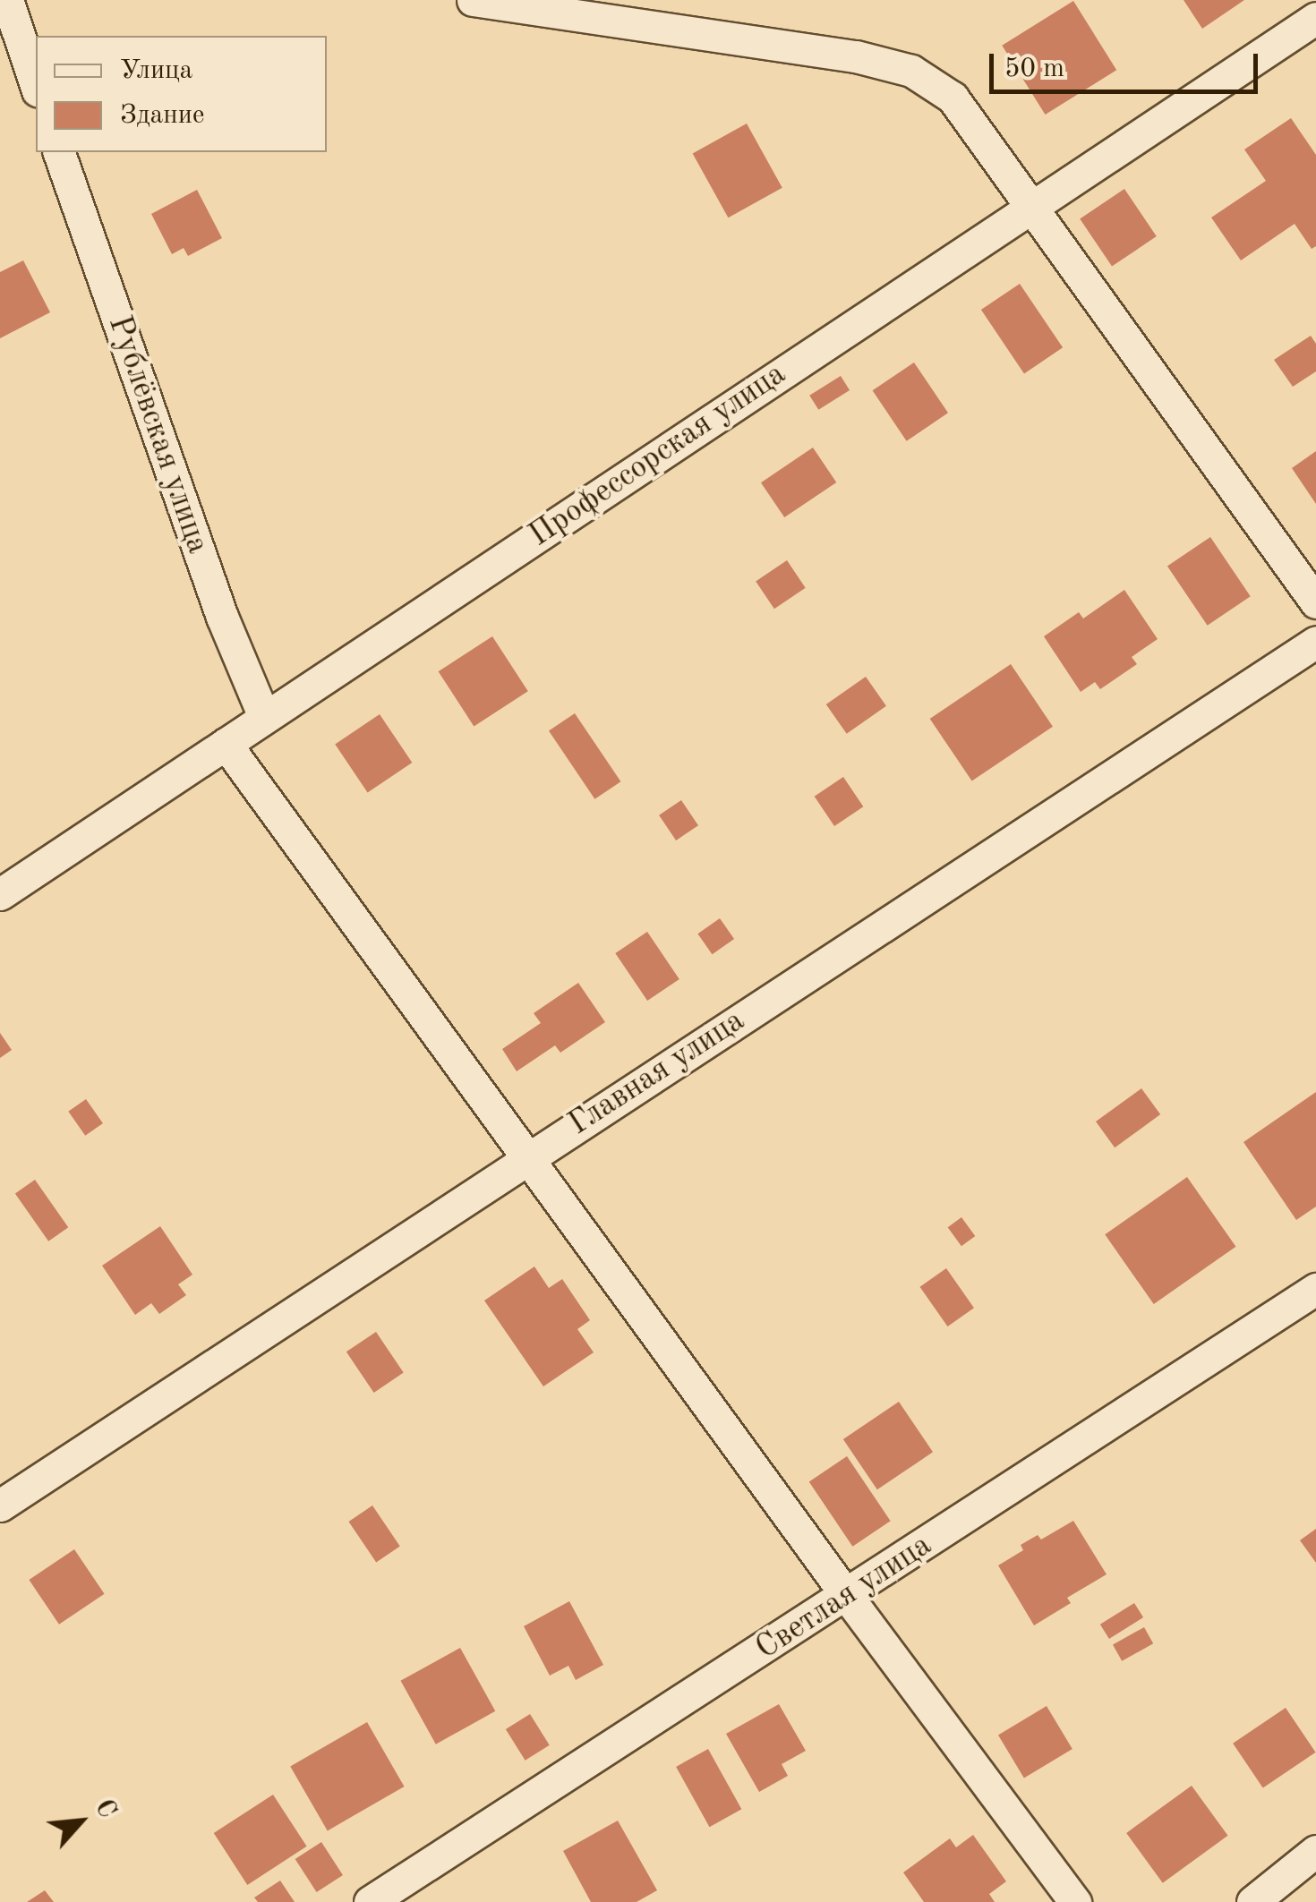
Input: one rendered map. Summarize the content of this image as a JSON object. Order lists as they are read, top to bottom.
{
  "streets": {
    "street": [
      "Рублёвская улица",
      "Профессорская улица",
      "Главная улица",
      "Светлая улица"
    ]
  },
  "crossings": [
    ["Рублёвская улица", "Профессорская улица"]
  ],
  "legend": ["Улица", "Здание"],
  "scale_bar": "50 m",
  "north": "top right"
}
